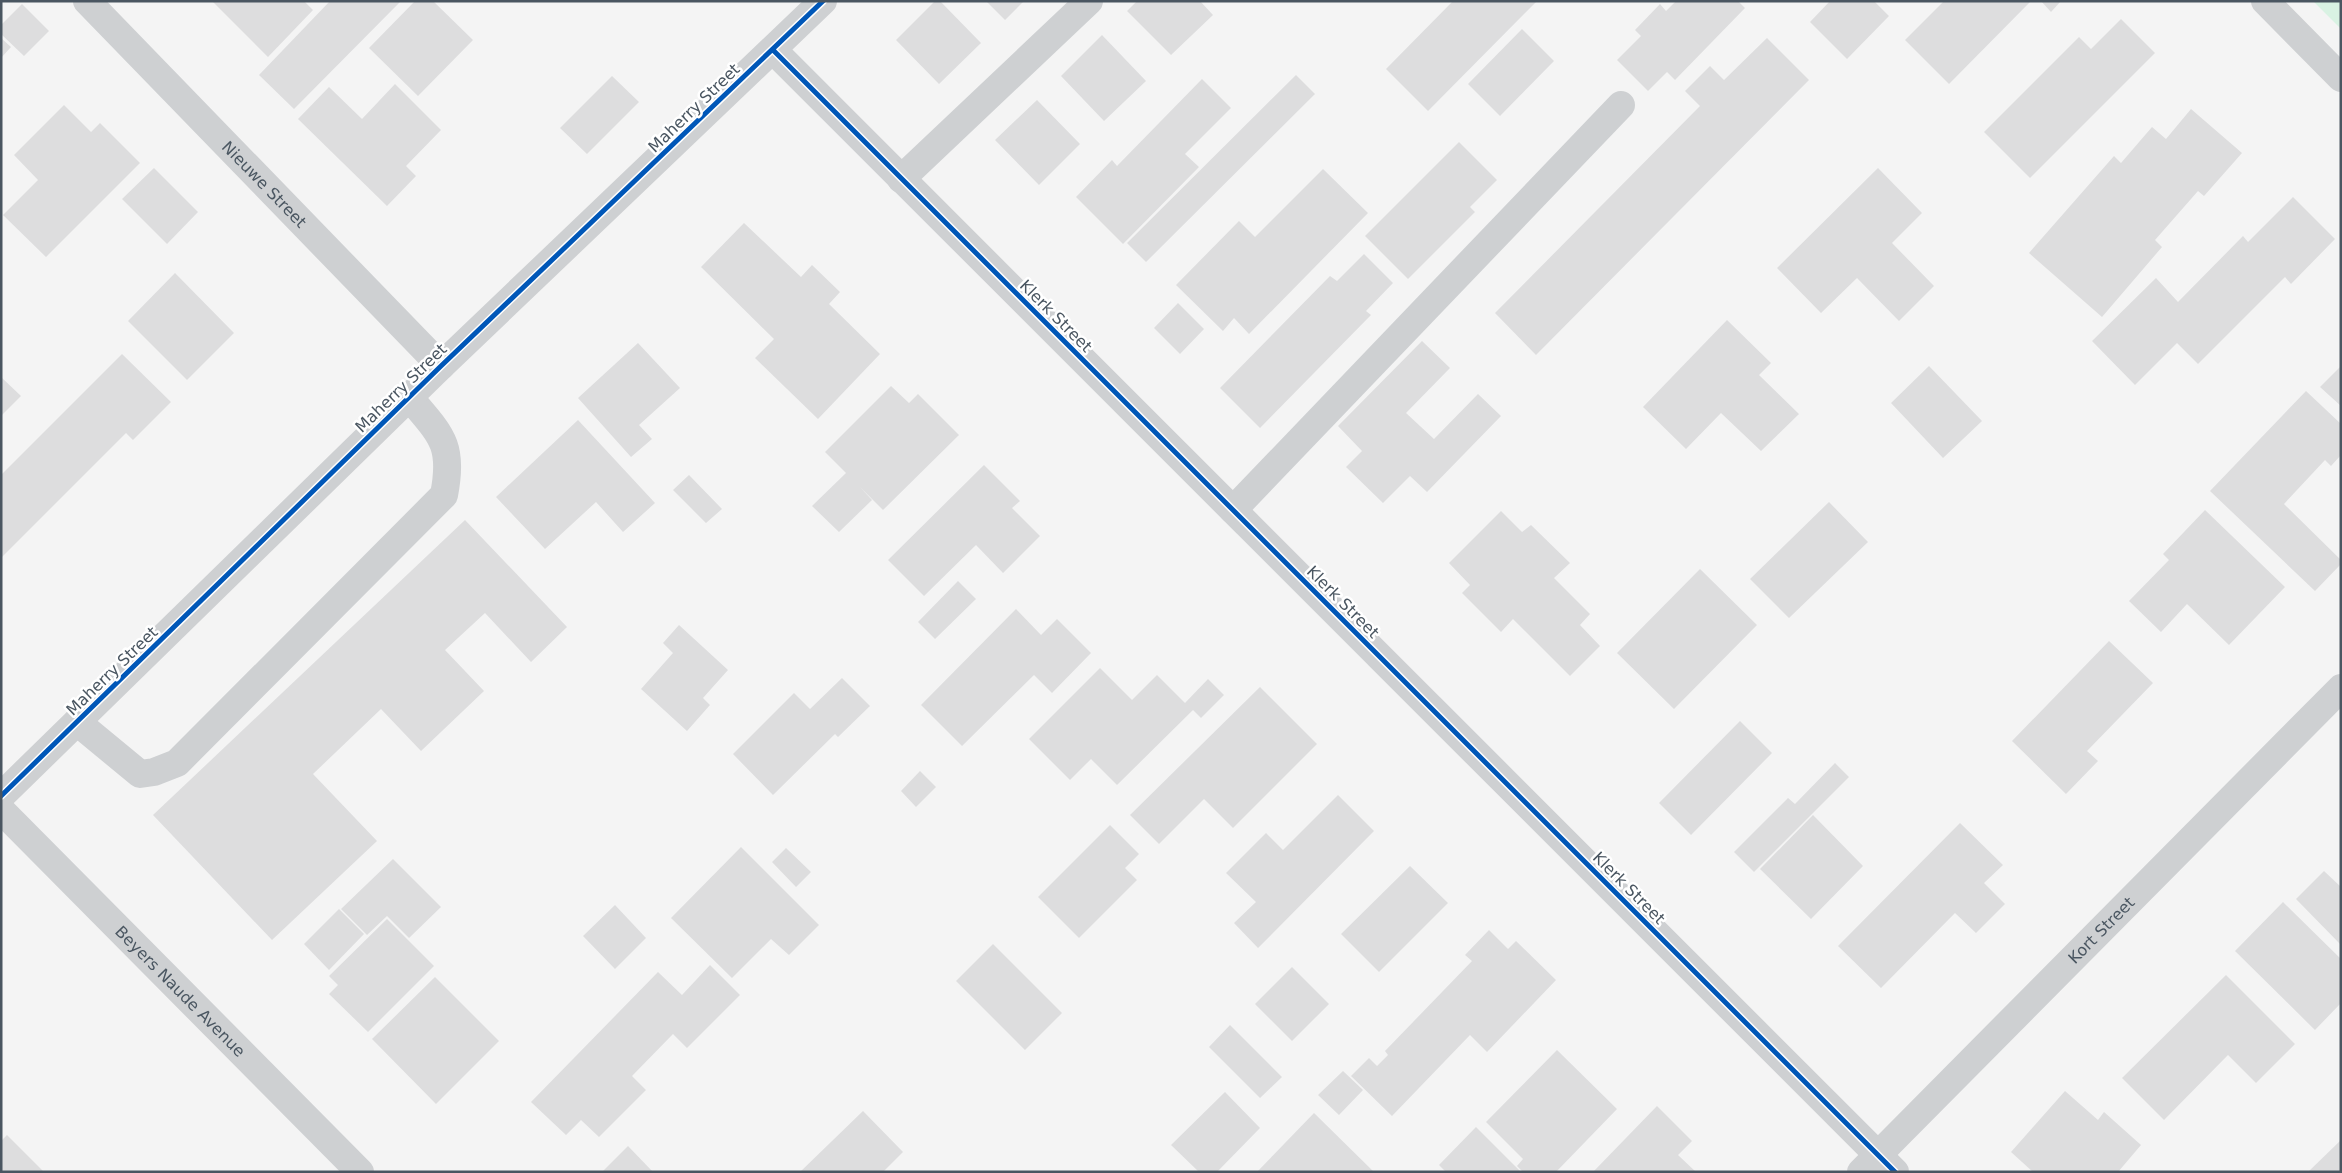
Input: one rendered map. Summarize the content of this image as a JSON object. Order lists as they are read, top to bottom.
{
  "streets": {
    "street": [
      "Maherry Street",
      "Nieuwe Street",
      "Klerk Street",
      "Kort Street",
      "Beyers Naude Avenue"
    ]
  },
  "crossings": [
    ["Maherry Street", "Nieuwe Street"],
    ["Maherry Street", "Klerk Street"],
    ["Klerk Street", "Kort Street"]
  ]
}
